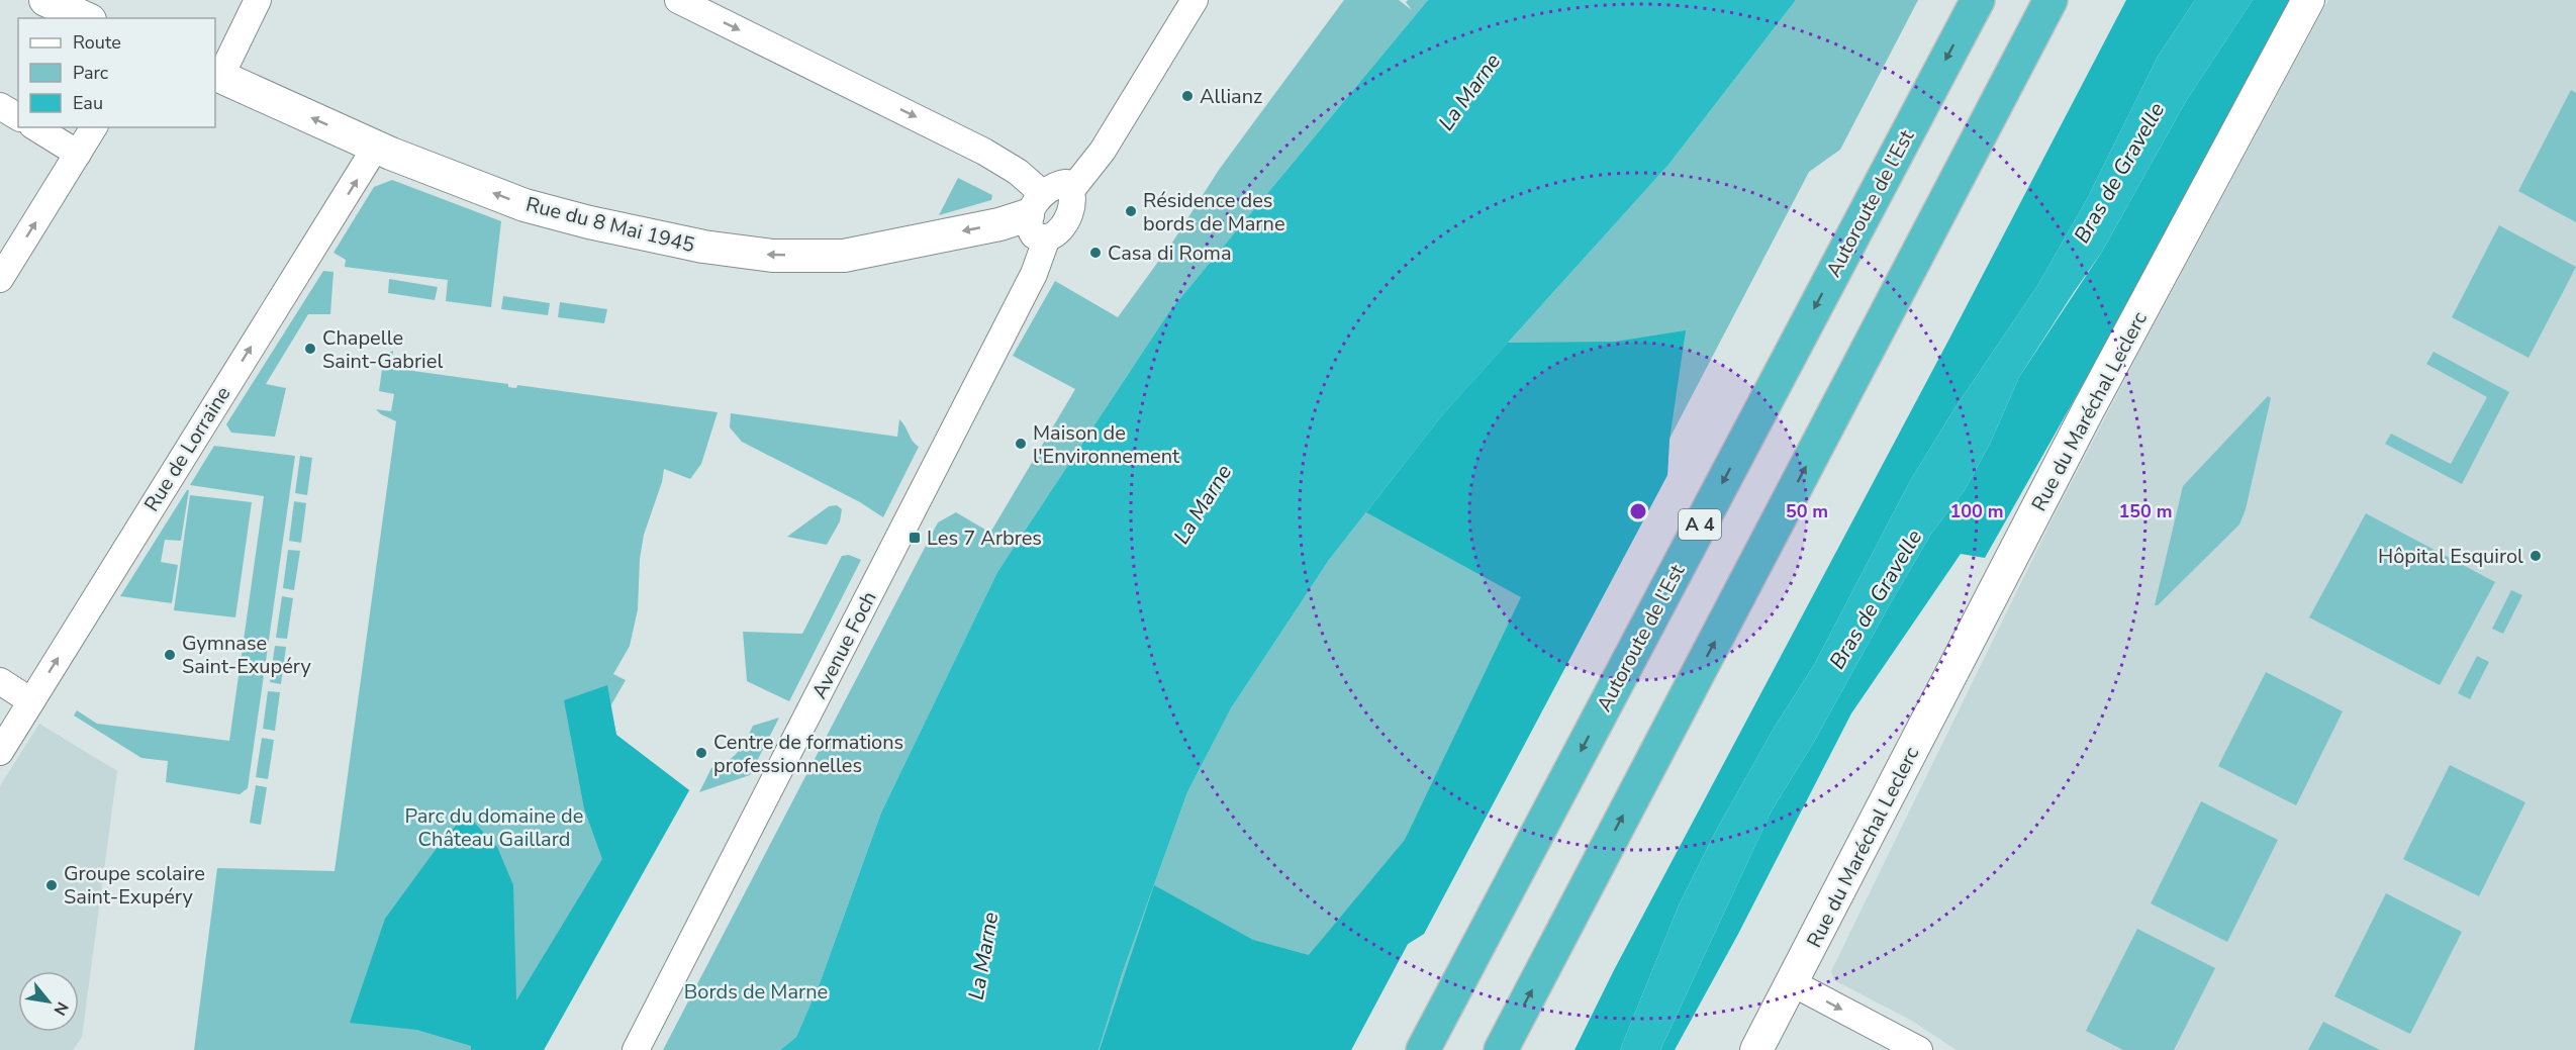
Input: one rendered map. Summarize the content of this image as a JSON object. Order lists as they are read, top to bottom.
{
  "streets": {
    "highway": ["Autoroute de l’Est", "A 4"],
    "street": [
      "Rue du 8 Mai 1945",
      "Rue du Maréchal Leclerc",
      "Rue de Lorraine",
      "Avenue Foch"
    ]
  },
  "crossings": [
    ["Rue du 8 Mai 1945", "Rue de Lorraine"],
    ["Rue du 8 Mai 1945", "Avenue Foch"]
  ],
  "one_way": ["Rue de Lorraine"],
  "water": ["La Marne", "Bras de Gravelle"],
  "parks": ["Parc du domaine de Château Gaillard", "Bords de Marne"],
  "places": {
    "other": [
      "Allianz",
      "Résidence des bords de Marne",
      "Casa di Roma",
      "Chapelle Saint-Gabriel",
      "Maison de l'Environnement",
      "Hôpital Esquirol",
      "Gymnase Saint-Exupéry",
      "Centre de formations professionnelles",
      "Groupe scolaire Saint-Exupéry"
    ],
    "transit": ["Les 7 Arbres"]
  },
  "legend": ["Route", "Parc", "Eau"],
  "north": "bottom right",
  "rings": ["50 m", "100 m", "150 m"]
}
